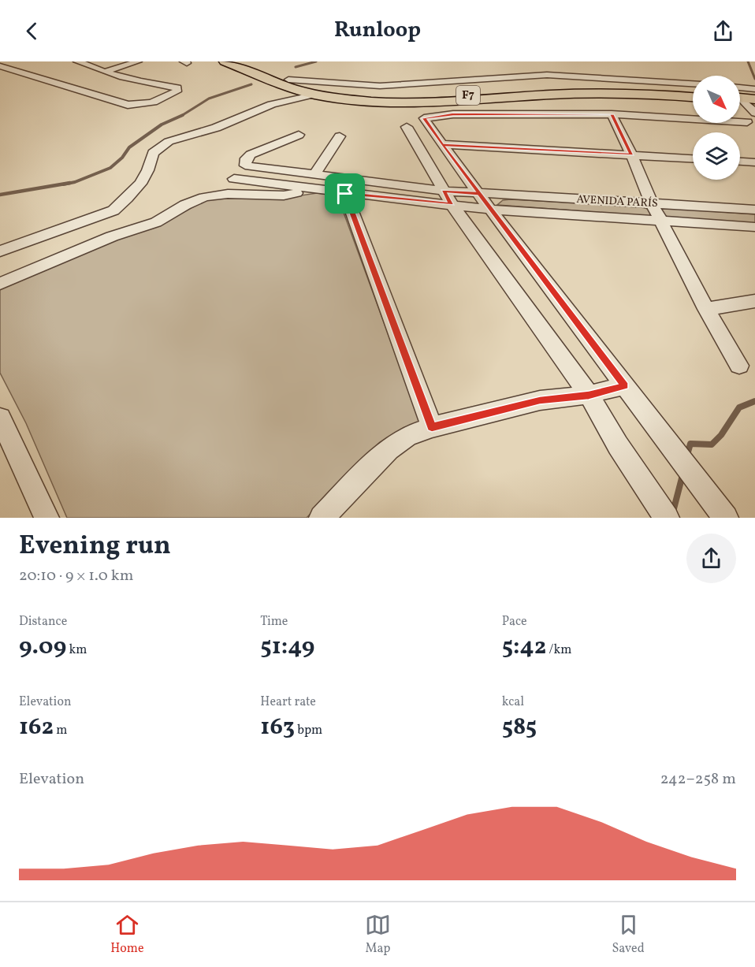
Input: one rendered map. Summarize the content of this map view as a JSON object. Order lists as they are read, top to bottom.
{
  "streets": {
    "highway": ["F7"],
    "street": ["AVENIDA PARÍS"]
  },
  "north": "bottom right",
  "page": {
    "header": "Runloop",
    "heading": ["Evening run", "20:10 · 9 × 1.0 km"],
    "stats": [
      ["Distance", "9.09 km"],
      ["Time", "51:49"],
      ["Pace", "5:42 /km"],
      ["Elevation", "162 m"],
      ["Heart rate", "163 bpm"],
      ["kcal", "585"]
    ],
    "chart": ["Elevation", "242–258 m"],
    "tabs": ["Home", "Map", "Saved"]
  }
}
